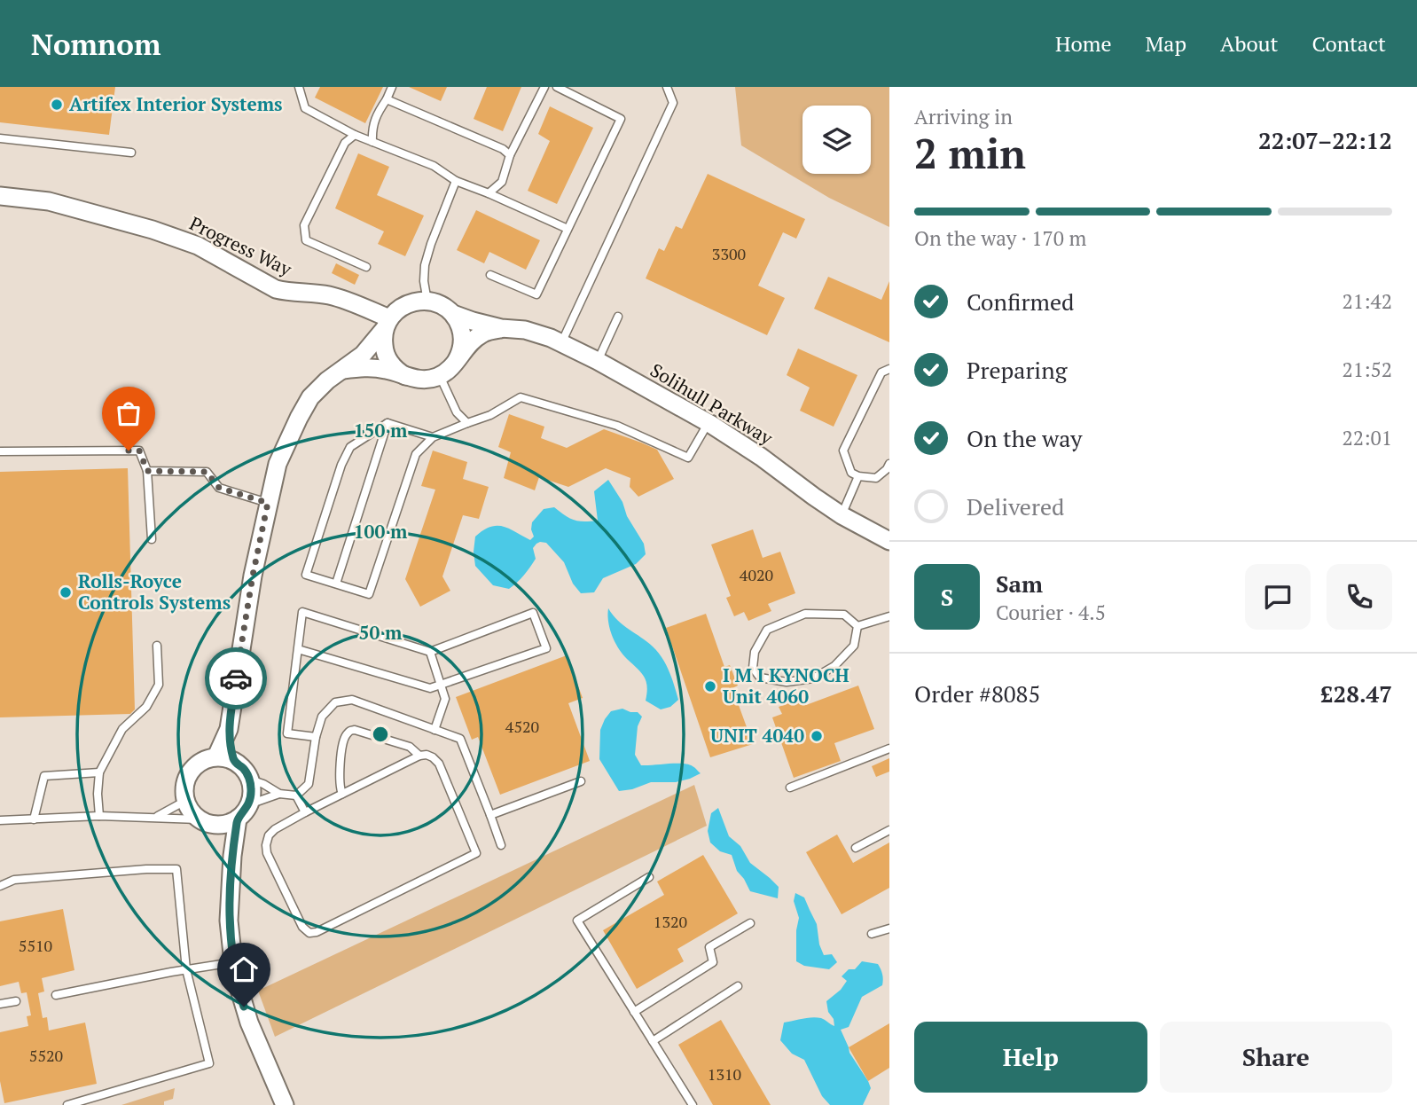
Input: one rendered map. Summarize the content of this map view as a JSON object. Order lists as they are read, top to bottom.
{
  "streets": {
    "street": ["Progress Way", "Solihull Parkway"]
  },
  "crossings": [
    ["Progress Way", "Solihull Parkway"]
  ],
  "places": [
    "Artifex Interior Systems",
    "Rolls-Royce Controls Systems",
    "I M I KYNOCH Unit 4060",
    "UNIT 4040"
  ],
  "house_numbers": [
    "3300",
    "4020",
    "4520",
    "1320",
    "5510",
    "5520",
    "1310"
  ],
  "page": {
    "header": "Nomnom",
    "nav": [
      "Home",
      "Map",
      "About",
      "Contact"
    ],
    "heading": ["2 min", "Arriving in", "22:07–22:12"],
    "panel": [
      "Sam",
      "Courier · 4.5",
      "Order #8085",
      "£28.47"
    ],
    "bar": "On the way · 170 m",
    "list": [
      ["Confirmed", "21:42"],
      ["Preparing", "21:52"],
      ["On the way", "22:01"],
      "Delivered"
    ],
    "round": "S",
    "buttons": ["Help", "Share"]
  },
  "rings": ["150 m", "100 m", "50 m"]
}
